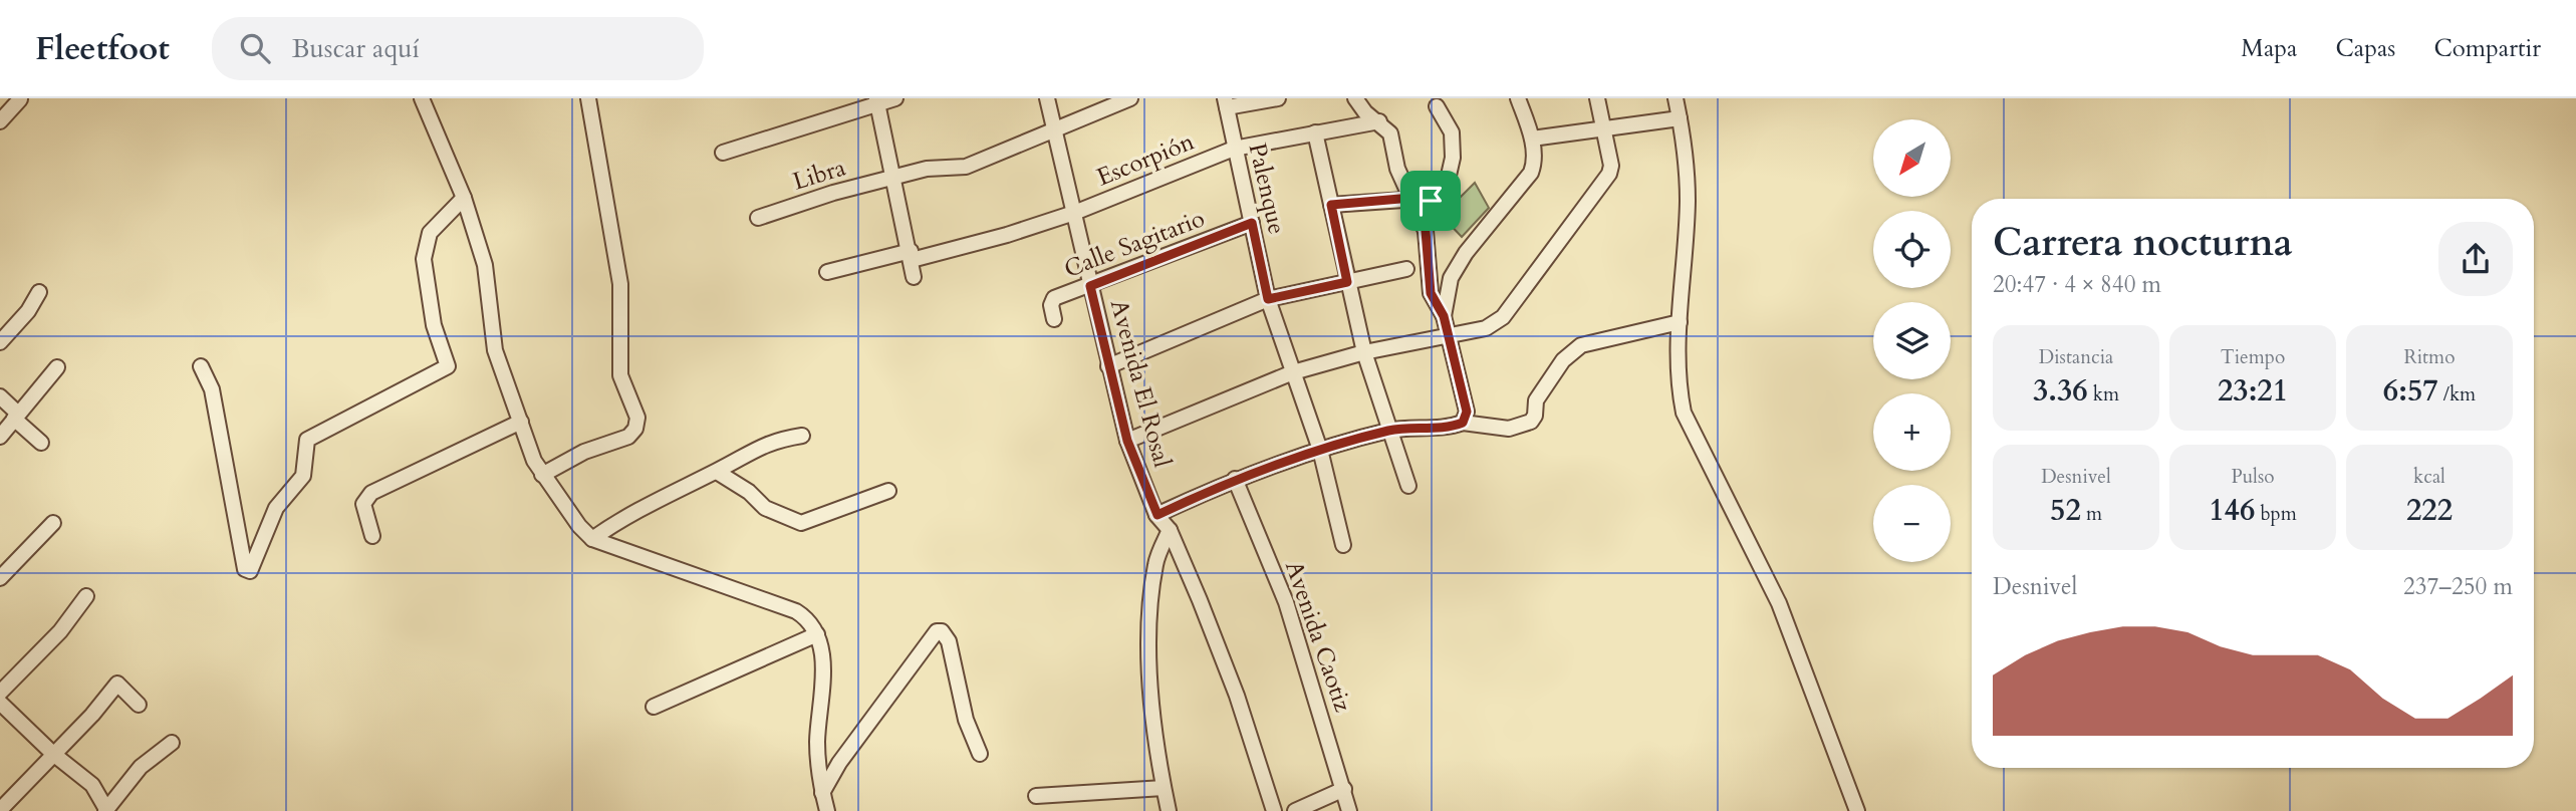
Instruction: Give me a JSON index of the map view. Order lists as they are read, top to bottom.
{
  "streets": {
    "street": [
      "Escorpión",
      "Libra",
      "Palenque",
      "Calle Sagitario",
      "Avenida El Rosal",
      "Avenida Caotiz"
    ]
  },
  "crossings": [
    ["Escorpión", "Palenque"],
    ["Escorpión", "Avenida El Rosal"],
    ["Libra", "Avenida El Rosal"],
    ["Palenque", "Calle Sagitario"],
    ["Calle Sagitario", "Avenida El Rosal"]
  ],
  "north": "bottom left",
  "page": {
    "header": "Fleetfoot",
    "search": "Buscar aquí",
    "nav": ["Mapa", "Capas", "Compartir"],
    "map_buttons": ["+", "−"],
    "heading": ["Carrera nocturna", "20:47 · 4 × 840 m"],
    "stats": [
      ["Distancia", "3.36 km"],
      ["Tiempo", "23:21"],
      ["Ritmo", "6:57 /km"],
      ["Desnivel", "52 m"],
      ["Pulso", "146 bpm"],
      ["kcal", "222"]
    ],
    "chart": ["Desnivel", "237–250 m"]
  }
}
